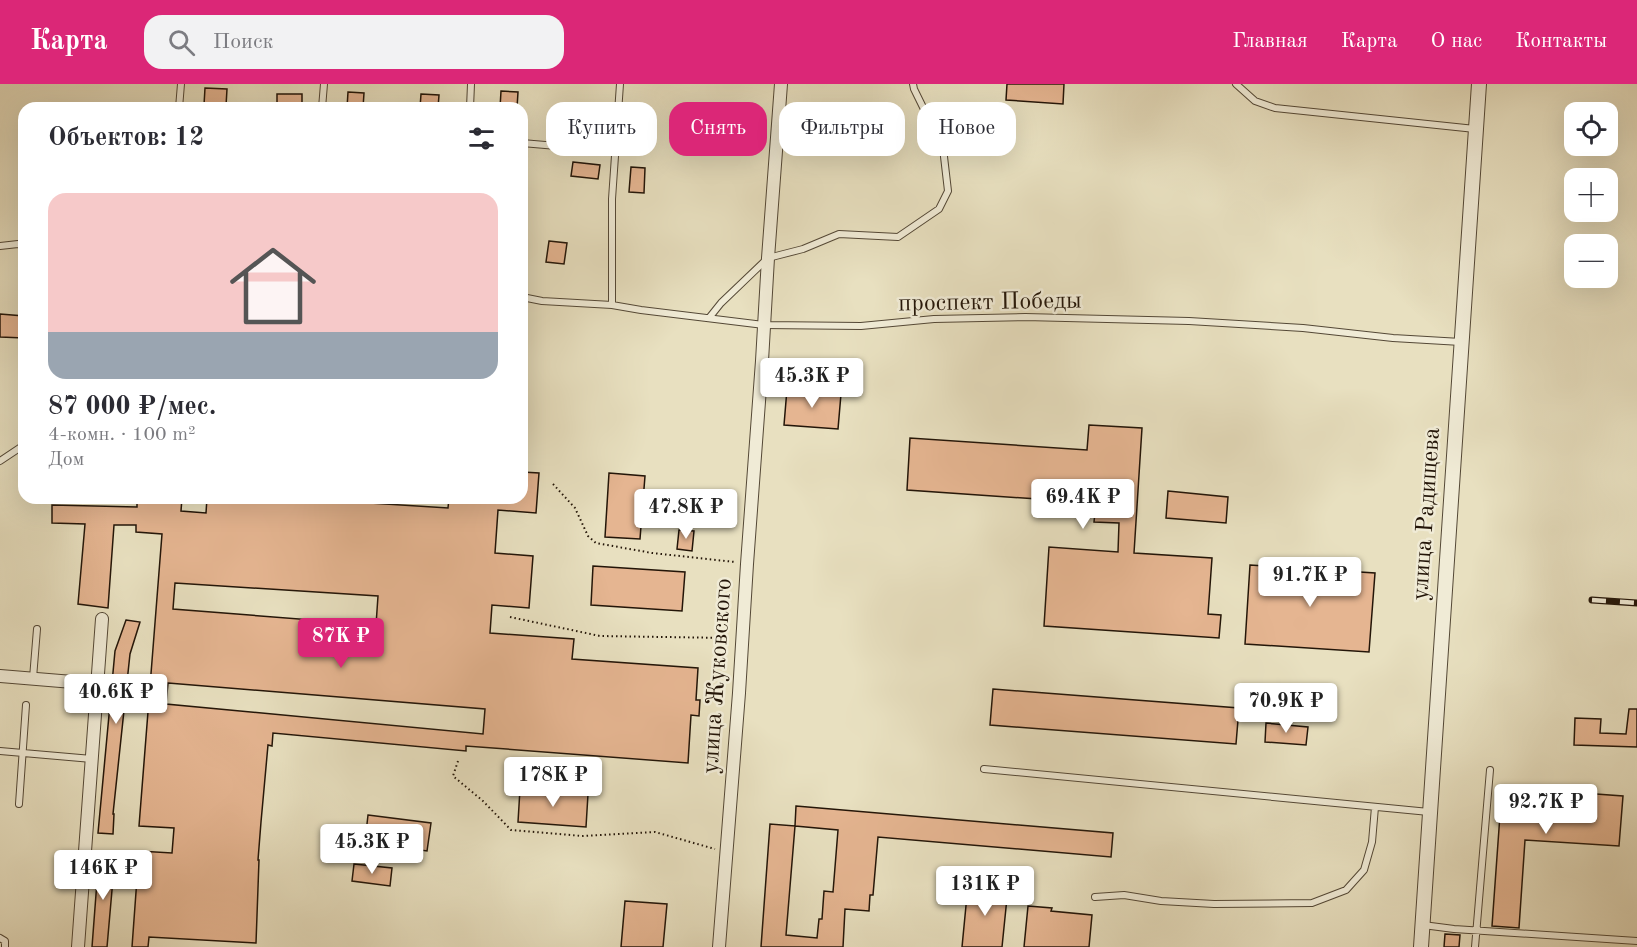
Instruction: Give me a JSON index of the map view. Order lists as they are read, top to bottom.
{
  "streets": {
    "street": ["улица Радищева", "улица Жуковского"],
    "lane": ["проспект Победы"]
  },
  "crossings": [
    ["проспект Победы", "улица Радищева"],
    ["проспект Победы", "улица Жуковского"]
  ],
  "page": {
    "header": "Карта",
    "search": "Поиск",
    "nav": [
      "Главная",
      "Карта",
      "О нас",
      "Контакты"
    ],
    "map_buttons": ["+", "−"],
    "chip": [
      "Купить",
      "Снять",
      "Фильтры",
      "Новое"
    ],
    "heading": "Объектов: 12",
    "list": [
      {
        "name": "87 000 ₽/мес.",
        "note": "4-комн. · 100 m² · Дом"
      }
    ],
    "price": [
      "45.3K ₽",
      "69.4K ₽",
      "47.8K ₽",
      "91.7K ₽",
      "87K ₽",
      "40.6K ₽",
      "70.9K ₽",
      "178K ₽",
      "92.7K ₽",
      "45.3K ₽",
      "146K ₽",
      "131K ₽"
    ]
  }
}
